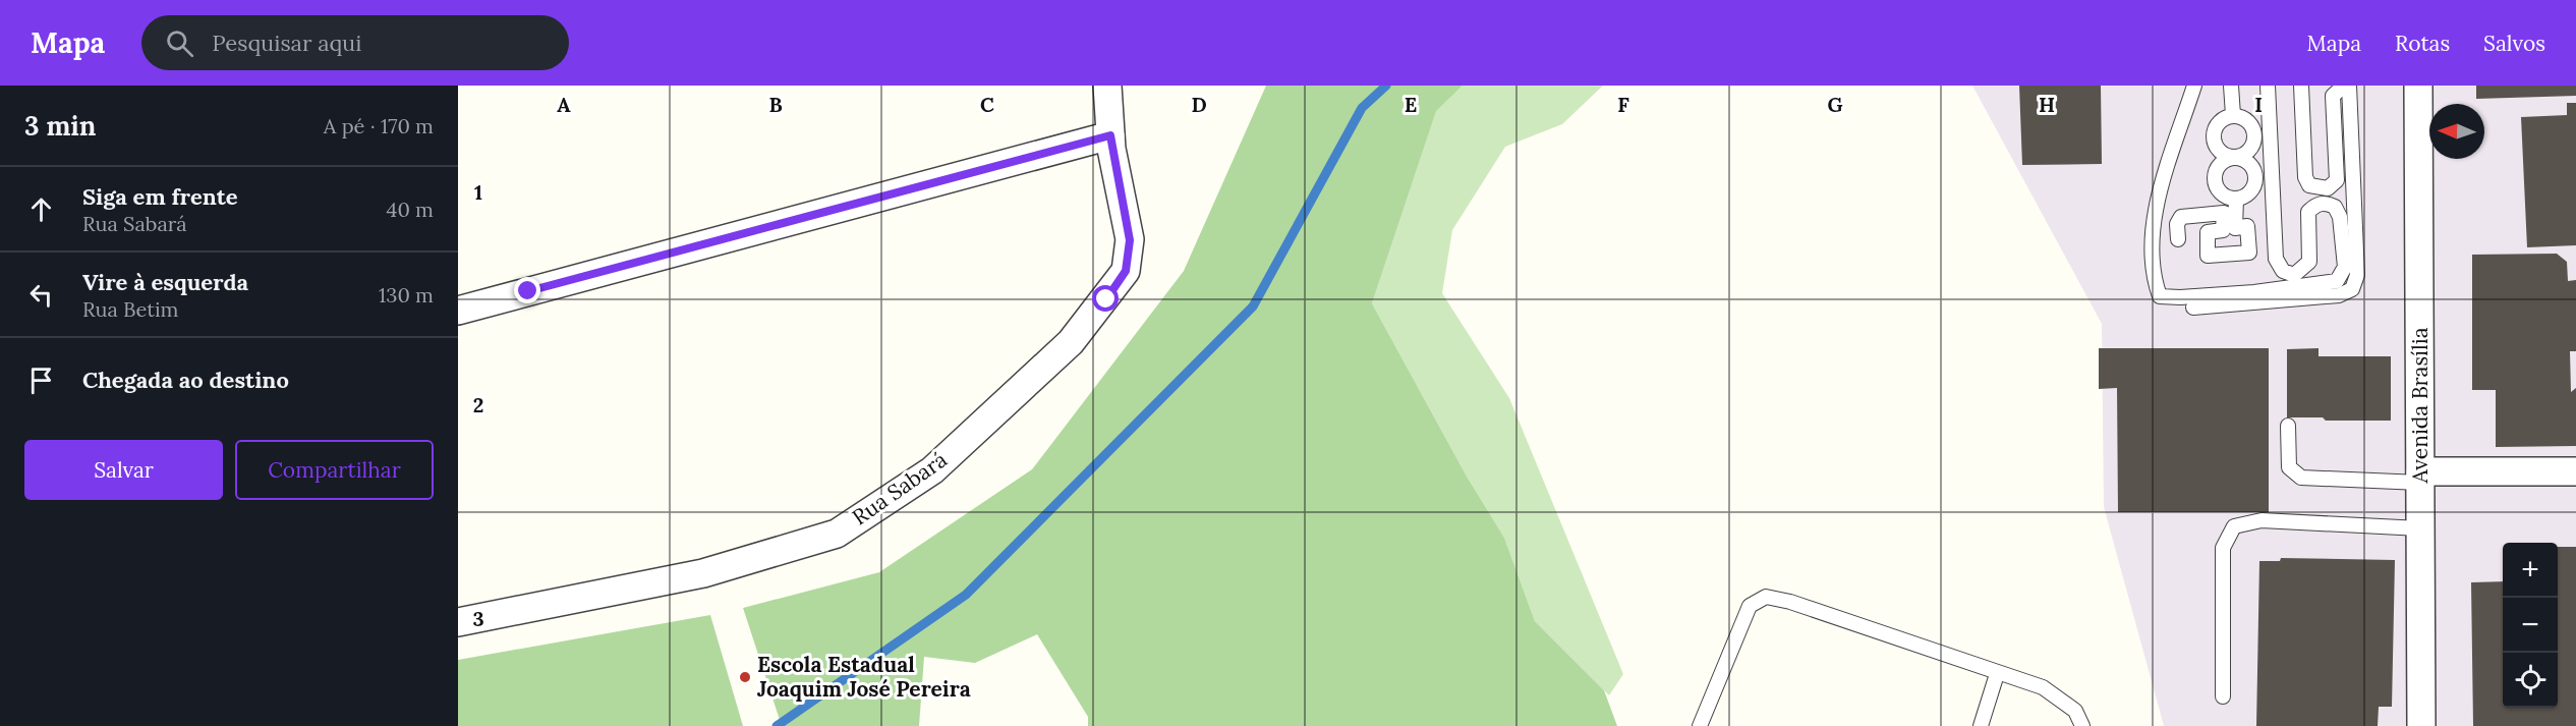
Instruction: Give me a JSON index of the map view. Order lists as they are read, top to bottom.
{
  "streets": {
    "street": ["Avenida Brasília", "Rua Sabará"]
  },
  "places": ["Escola Estadual Joaquim José Pereira"],
  "north": "left",
  "page": {
    "header": "Mapa",
    "search": "Pesquisar aqui",
    "nav": ["Mapa", "Rotas", "Salvos"],
    "heading": ["3 min", "A pé · 170 m"],
    "list": [
      ["Siga em frente", "Rua Sabará", "40 m"],
      ["Vire à esquerda", "Rua Betim", "130 m"],
      "Chegada ao destino"
    ],
    "buttons": ["Salvar", "Compartilhar"],
    "map_buttons": ["+", "−"]
  },
  "grid": {
    "columns": [
      "A",
      "B",
      "C",
      "D",
      "E",
      "F",
      "G",
      "H",
      "I"
    ],
    "rows": ["1", "2", "3"]
  }
}
